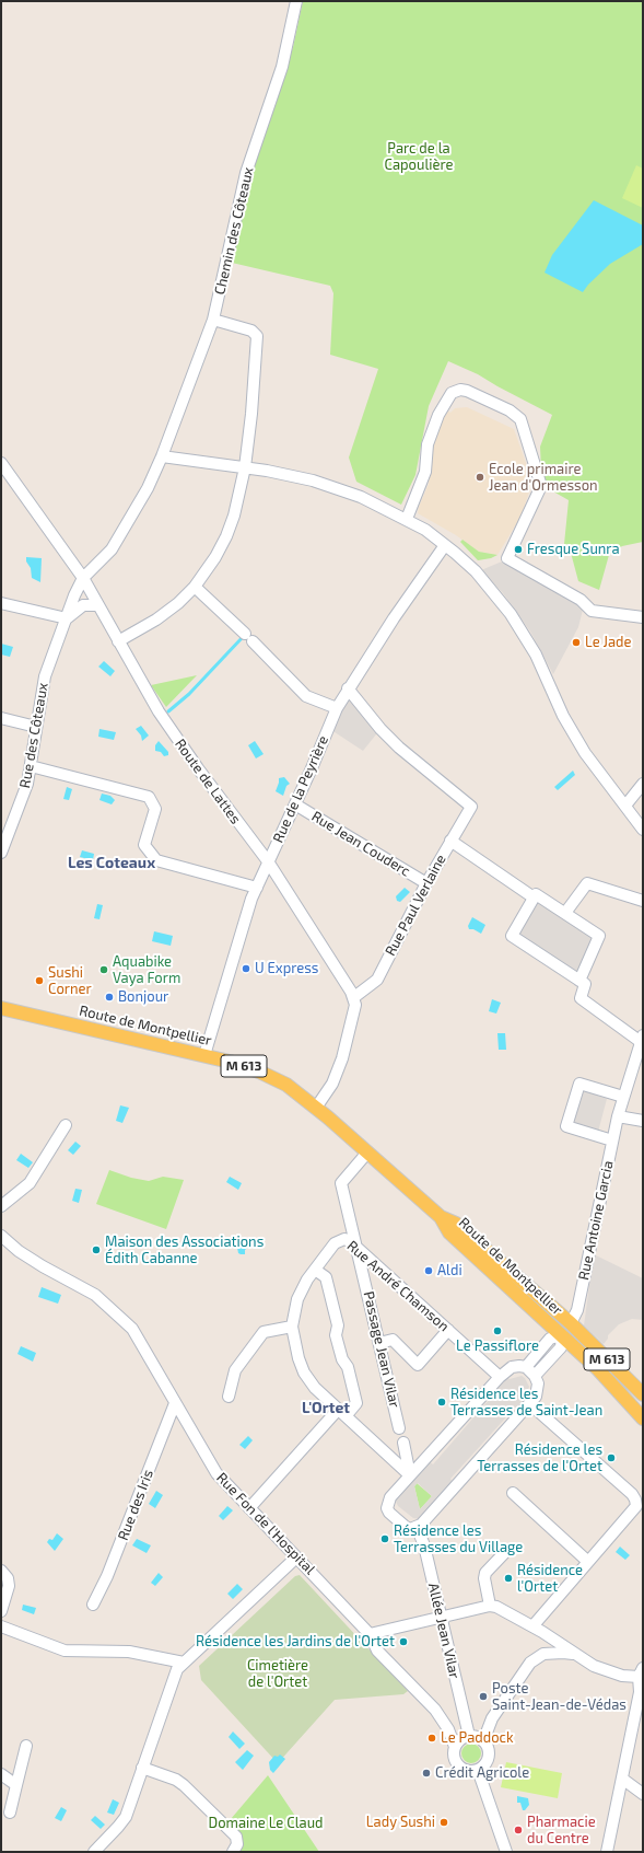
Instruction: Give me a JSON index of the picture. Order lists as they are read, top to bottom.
{
  "streets": {
    "main road": ["Route de Montpellier", "M 613"],
    "street": [
      "Chemin des Côteaux",
      "Rue des Côteaux",
      "Route de Lattes",
      "Rue de la Peyrière",
      "Rue Jean Couderc",
      "Rue Paul Verlaine",
      "Rue Antoine Garcia",
      "Rue André Chamson",
      "Passage Jean Vilar",
      "Rue des Iris",
      "Rue Fon de l'Hospital",
      "Allée Jean Vilar"
    ]
  },
  "crossings": [
    ["Chemin des Côteaux", "Rue des Côteaux"],
    ["Rue des Côteaux", "Route de Lattes"],
    ["Route de Lattes", "Rue de la Peyrière"],
    ["Route de Lattes", "Rue Paul Verlaine"],
    ["Rue de la Peyrière", "Rue Jean Couderc"],
    ["Rue de la Peyrière", "Rue Paul Verlaine"],
    ["Rue de la Peyrière", "Route de Montpellier"],
    ["Rue Jean Couderc", "Rue Paul Verlaine"],
    ["Route de Montpellier", "Rue Antoine Garcia"],
    ["Route de Montpellier", "Passage Jean Vilar"],
    ["Rue André Chamson", "Passage Jean Vilar"],
    ["Rue des Iris", "Rue Fon de l'Hospital"],
    ["Rue Fon de l'Hospital", "Allée Jean Vilar"]
  ],
  "districts": ["Les Coteaux", "L'Ortet"],
  "parks": ["Parc de la Capoulière", "Cimetière de l'Ortet", "Domaine Le Claud"],
  "places": [
    "Ecole primaire Jean d'Ormesson",
    "Fresque Sunra",
    "Le Jade",
    "U Express",
    "Aquabike Vaya Form",
    "Sushi Corner",
    "Bonjour",
    "Maison des Associations Édith Cabanne",
    "Aldi",
    "Le Passiflore",
    "Résidence les Terrasses de Saint-Jean",
    "Résidence les Terrasses de l'Ortet",
    "Résidence les Terrasses du Village",
    "Résidence l'Ortet",
    "Résidence les Jardins de l'Ortet",
    "Poste Saint-Jean-de-Védas",
    "Le Paddock",
    "Crédit Agricole",
    "Lady Sushi",
    "Pharmacie du Centre"
  ]
}
